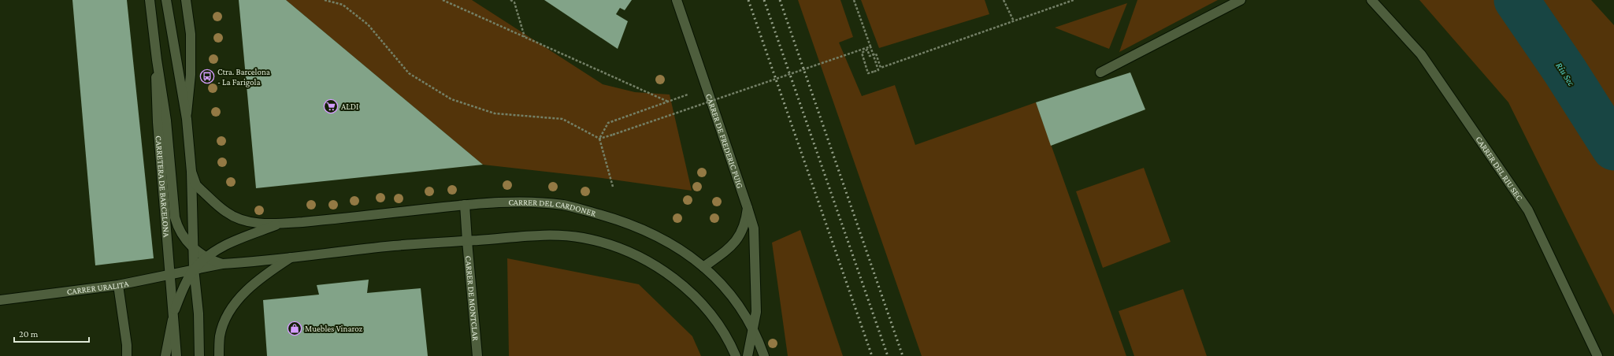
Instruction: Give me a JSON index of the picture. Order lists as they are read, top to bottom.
{
  "streets": {
    "street": [
      "CARRER DE FREDERIC PUIG",
      "CARRER DEL RIU SEC",
      "CARRETERA DE BARCELONA",
      "CARRER DEL CARDONER",
      "CARRER URALITA",
      "CARRER DE MONTCLAR"
    ]
  },
  "crossings": [
    ["CARRER DE FREDERIC PUIG", "CARRER DEL CARDONER"],
    ["CARRETERA DE BARCELONA", "CARRER URALITA"],
    ["CARRER DEL CARDONER", "CARRER URALITA"],
    ["CARRER DEL CARDONER", "CARRER DE MONTCLAR"]
  ],
  "water": ["Riu Sec"],
  "places": {
    "bus stop": ["Ctra. Barcelona - La Farigola"],
    "supermarket": ["ALDI"],
    "shop": ["Muebles Vinaroz"]
  },
  "scale_bar": "20 m"
}
